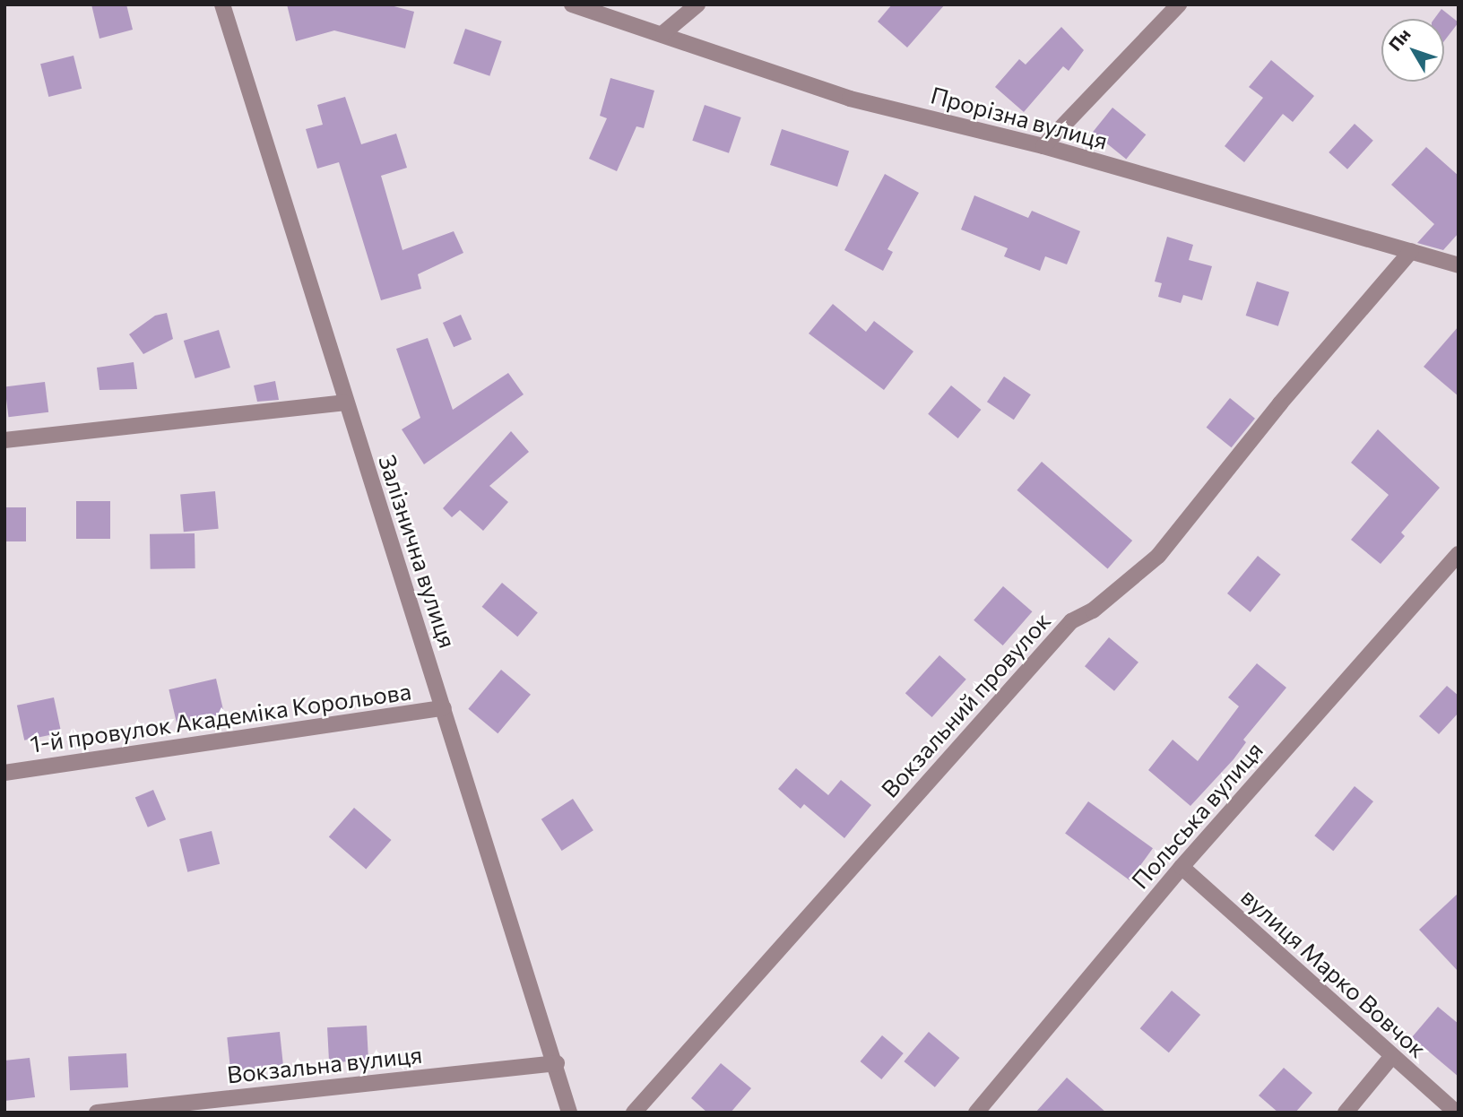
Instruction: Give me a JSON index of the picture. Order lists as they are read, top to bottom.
{
  "streets": {
    "street": [
      "Прорізна вулиця",
      "Залізнична вулиця",
      "Вокзальний провулок",
      "1-й провулок Академіка Корольова",
      "Польська вулиця",
      "вулиця Марко Вовчок",
      "Вокзальна вулиця"
    ]
  },
  "crossings": [
    ["Прорізна вулиця", "Вокзальний провулок"],
    ["Залізнична вулиця", "1-й провулок Академіка Корольова"],
    ["Залізнична вулиця", "Вокзальна вулиця"],
    ["Польська вулиця", "вулиця Марко Вовчок"]
  ],
  "north": "top left"
}
